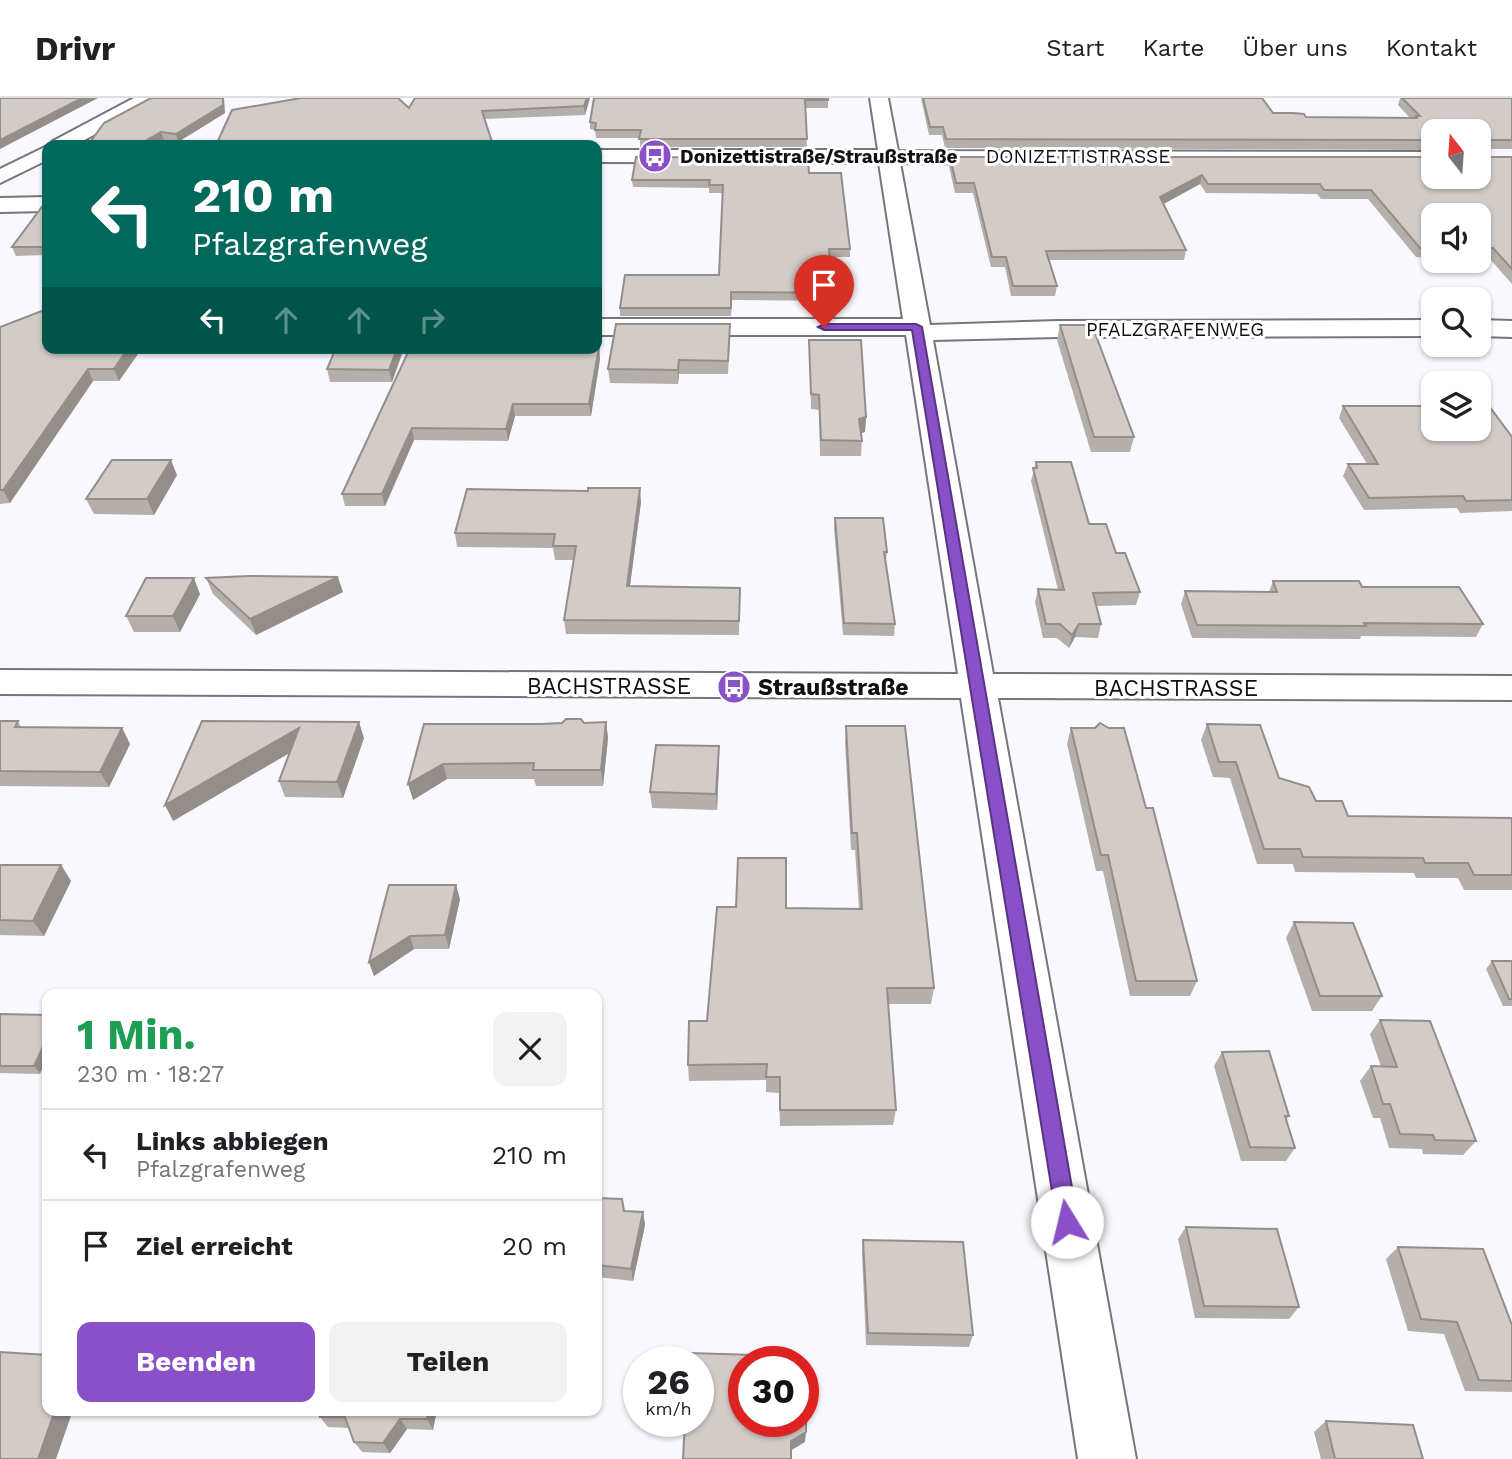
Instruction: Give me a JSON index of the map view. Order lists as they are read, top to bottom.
{
  "streets": {
    "street": ["DONIZETTISTRASSE", "PFALZGRAFENWEG", "BACHSTRASSE"]
  },
  "places": {
    "bus stop": ["Donizettistraße/Straußstraße", "Straußstraße"]
  },
  "north": "top",
  "page": {
    "header": "Drivr",
    "nav": [
      "Start",
      "Karte",
      "Über uns",
      "Kontakt"
    ],
    "turn": ["210 m", "Pfalzgrafenweg"],
    "heading": ["1 Min.", "230 m · 18:27"],
    "list": [
      {
        "name": "Links abbiegen",
        "note": "Pfalzgrafenweg",
        "value": "210 m"
      },
      {
        "name": "Ziel erreicht",
        "value": "20 m"
      }
    ],
    "buttons": ["Beenden", "Teilen"],
    "speed": "26 km/h",
    "limit": "30"
  }
}
